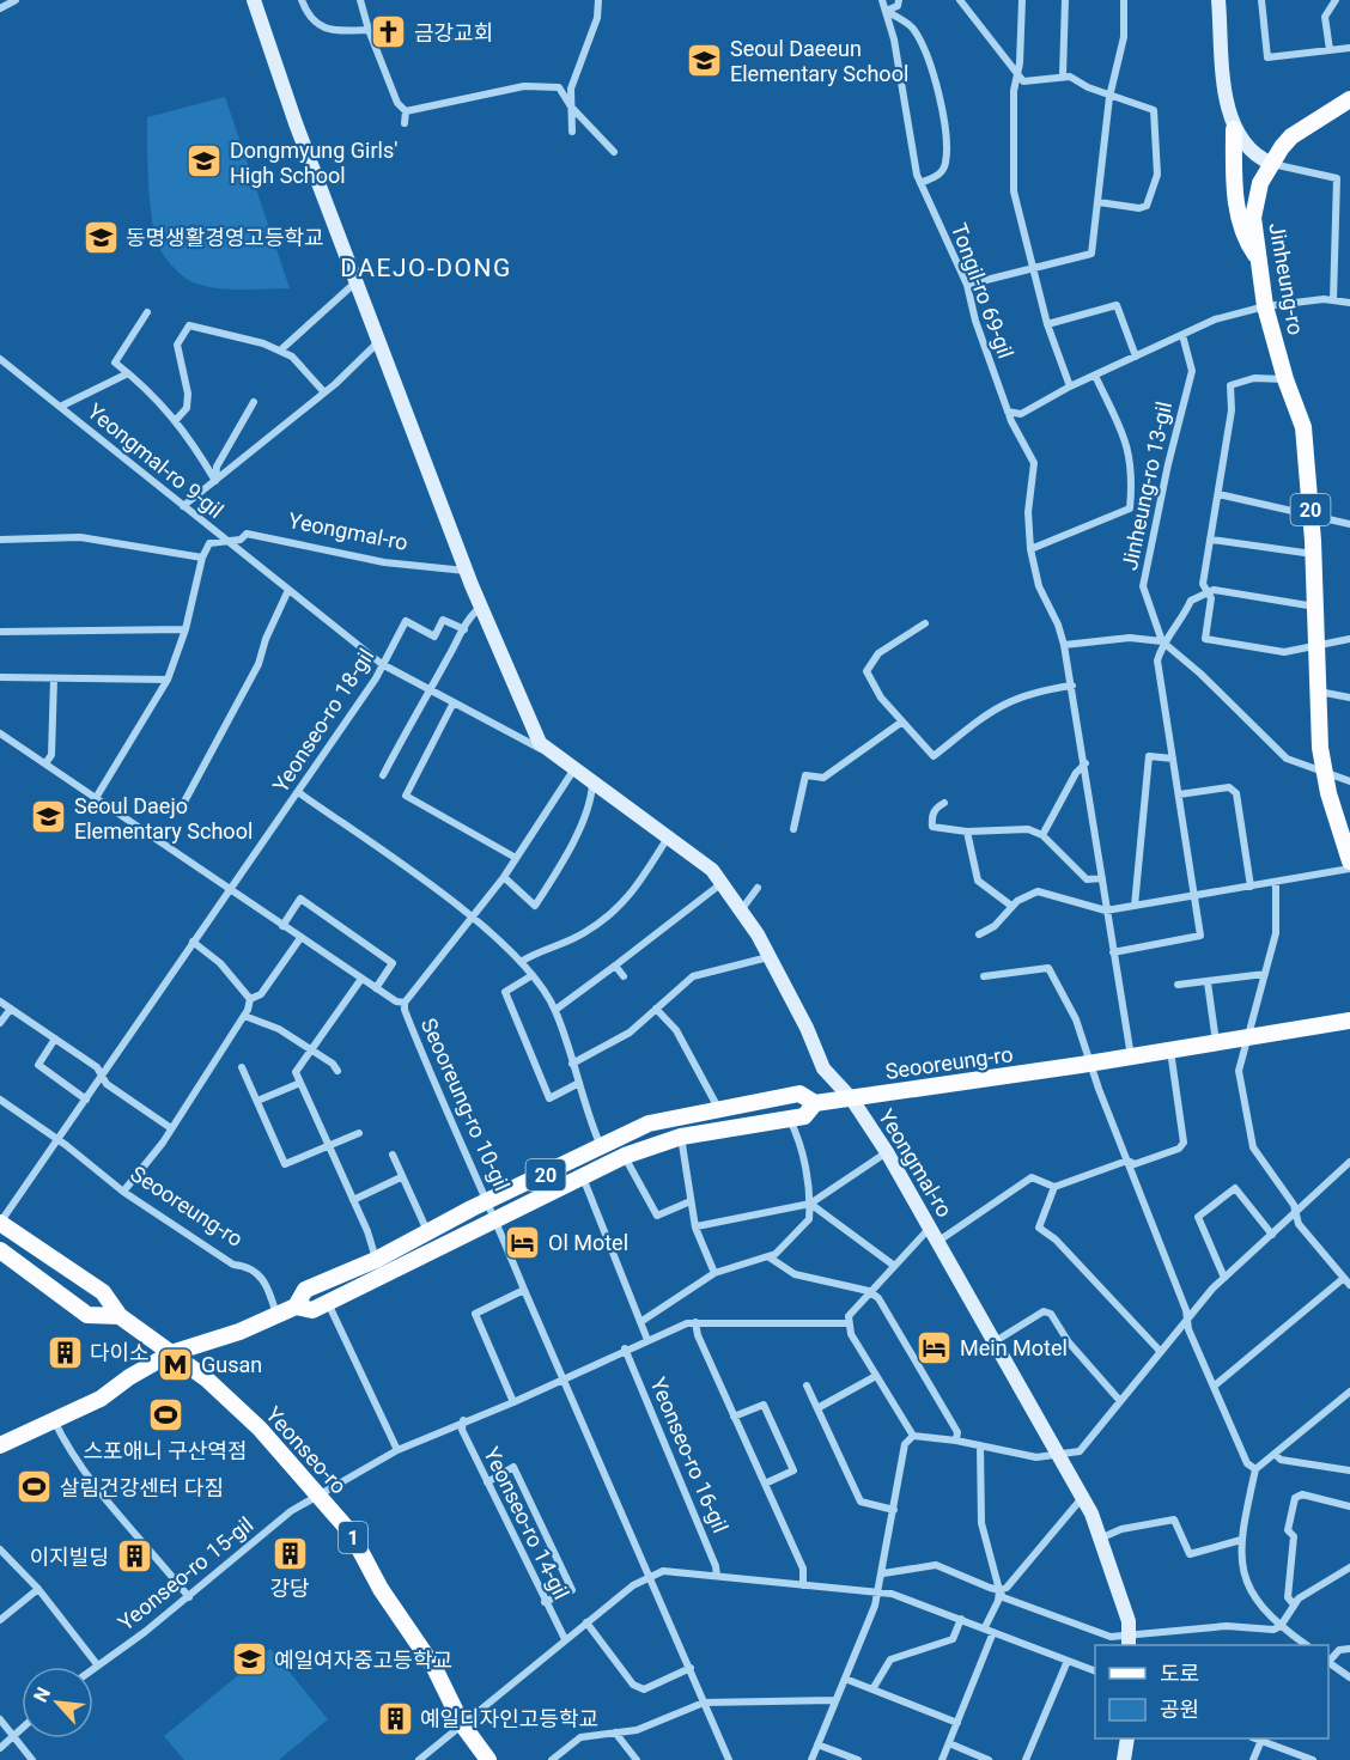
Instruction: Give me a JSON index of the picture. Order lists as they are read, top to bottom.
{
  "streets": {
    "main road": [
      "Jinheung-ro",
      "20",
      "Seooreung-ro",
      "Yeonseo-ro",
      "1"
    ],
    "street": [
      "Tongil-ro 69-gil",
      "Yeongmal-ro 9-gil",
      "Jinheung-ro 13-gil",
      "Yeongmal-ro",
      "Yeonseo-ro 18-gil",
      "Seooreung-ro 10-gil",
      "Yeonseo-ro 16-gil",
      "Yeonseo-ro 14-gil",
      "Yeonseo-ro 15-gil"
    ]
  },
  "crossings": [
    ["Tongil-ro 69-gil", "Jinheung-ro 13-gil"],
    ["Tongil-ro 69-gil", "Seooreung-ro"],
    ["Yeongmal-ro 9-gil", "Yeongmal-ro"],
    ["Yeongmal-ro 9-gil", "Yeonseo-ro 18-gil"],
    ["Yeongmal-ro", "Seooreung-ro"],
    ["Yeonseo-ro 18-gil", "Seooreung-ro"],
    ["Yeonseo-ro 18-gil", "Seooreung-ro 10-gil"],
    ["Yeonseo-ro 18-gil", "Yeonseo-ro"],
    ["Seooreung-ro", "Seooreung-ro 10-gil"],
    ["Seooreung-ro", "Yeonseo-ro"],
    ["Yeonseo-ro", "Yeonseo-ro 14-gil"],
    ["Yeonseo-ro", "Yeonseo-ro 15-gil"],
    ["Yeonseo-ro 16-gil", "Yeonseo-ro 14-gil"]
  ],
  "districts": ["DAEJO-DONG"],
  "places": {
    "church": ["금강교회"],
    "school or university": [
      "Seoul Daeeun Elementary School",
      "Dongmyung Girls' High School",
      "동명생활경영고등학교",
      "Seoul Daejo Elementary School",
      "예일여자중고등학교"
    ],
    "hotel": ["Ol Motel", "Mein Motel"],
    "building": [
      "다이소",
      "강당",
      "이지빌딩",
      "예일디자인고등학교"
    ],
    "metro station": ["Gusan"],
    "sports": ["스포애니 구산역점", "살림건강센터 다짐"]
  },
  "legend": ["도로", "공원"],
  "north": "top left"
}
